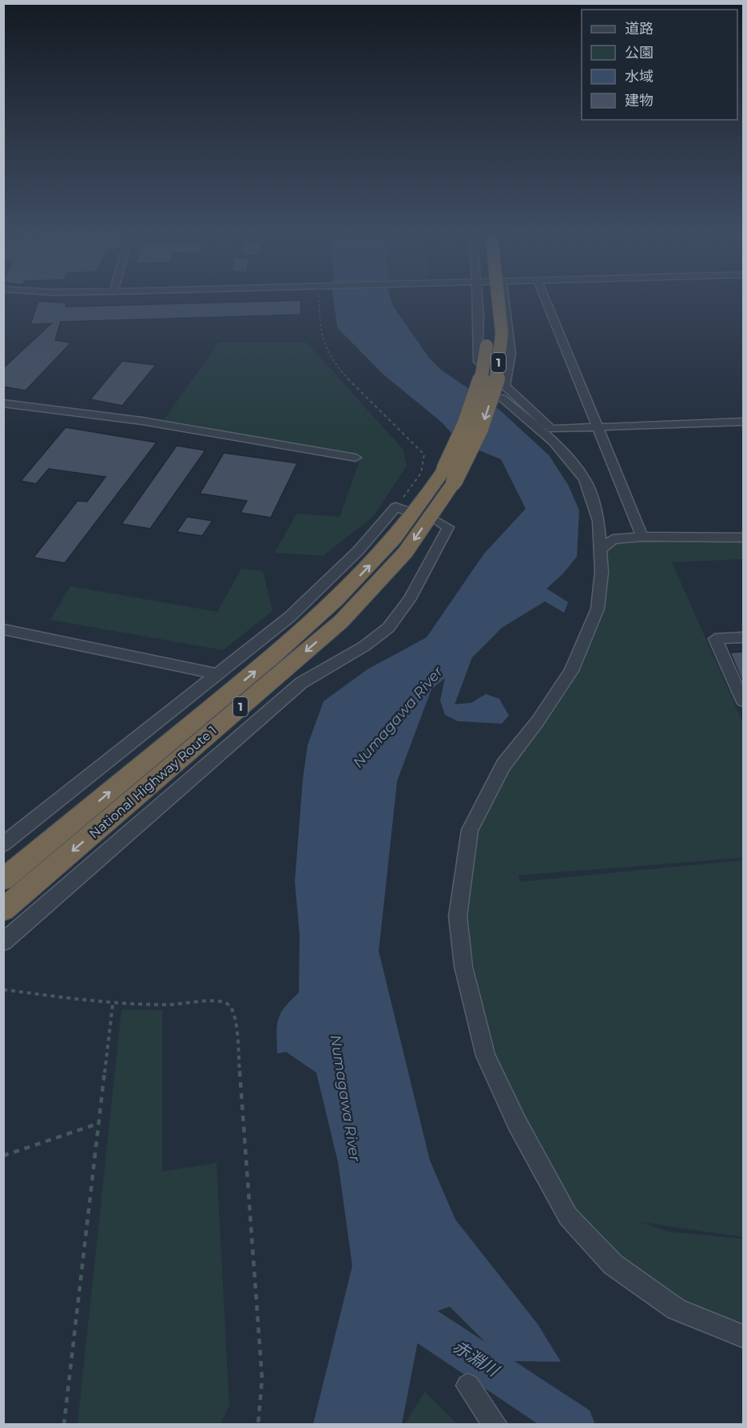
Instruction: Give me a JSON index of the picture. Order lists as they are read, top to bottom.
{
  "streets": {
    "highway": ["1", "National Highway Route 1"]
  },
  "water": ["Numagawa River", "赤淵川"],
  "legend": [
    "道路",
    "公園",
    "水域",
    "建物"
  ]
}
